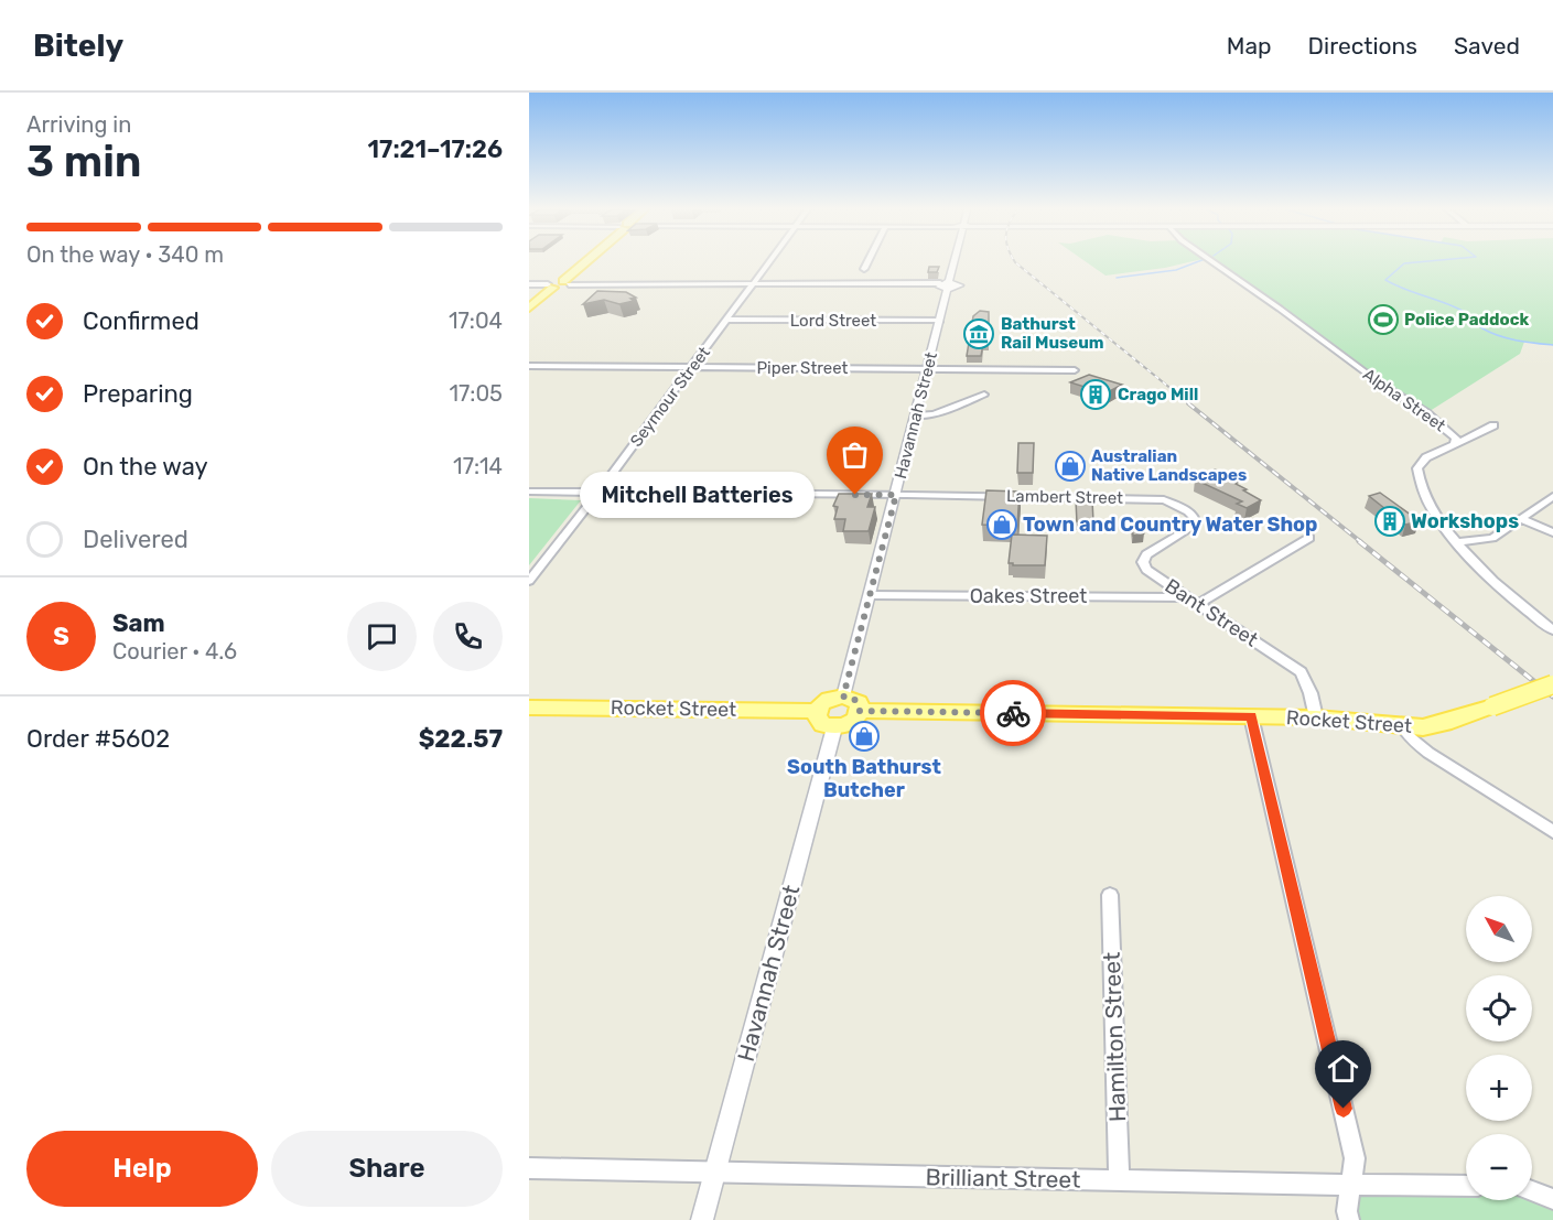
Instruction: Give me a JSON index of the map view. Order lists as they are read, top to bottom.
{
  "streets": {
    "main road": ["Rocket Street"],
    "street": [
      "Lord Street",
      "Piper Street",
      "Seymour Street",
      "Alpha Street",
      "Havannah Street",
      "Lambert Street",
      "Oakes Street",
      "Bant Street",
      "Hamilton Street",
      "Brilliant Street"
    ]
  },
  "crossings": [
    ["Lord Street", "Seymour Street"],
    ["Lord Street", "Havannah Street"],
    ["Piper Street", "Seymour Street"],
    ["Piper Street", "Havannah Street"],
    ["Seymour Street", "Lambert Street"],
    ["Havannah Street", "Lambert Street"],
    ["Havannah Street", "Oakes Street"],
    ["Havannah Street", "Rocket Street"],
    ["Havannah Street", "Brilliant Street"],
    ["Lambert Street", "Bant Street"],
    ["Oakes Street", "Bant Street"],
    ["Bant Street", "Rocket Street"],
    ["Hamilton Street", "Brilliant Street"]
  ],
  "places": {
    "sports": ["Police Paddock"],
    "museum": ["Bathurst Rail Museum"],
    "building": ["Crago Mill", "Workshops"],
    "shop": ["Australian Native Landscapes", "Town and Country Water Shop", "South Bathurst Butcher"],
    "other": ["Mitchell Batteries"]
  },
  "north": "top left",
  "page": {
    "header": "Bitely",
    "nav": ["Map", "Directions", "Saved"],
    "heading": ["3 min", "Arriving in", "17:21–17:26"],
    "panel": [
      "Sam",
      "Courier · 4.6",
      "Order #5602",
      "$22.57"
    ],
    "bar": "On the way · 340 m",
    "list": [
      ["Confirmed", "17:04"],
      ["Preparing", "17:05"],
      ["On the way", "17:14"],
      "Delivered"
    ],
    "bubble": "Mitchell Batteries",
    "round": "S",
    "map_buttons": ["+", "−"],
    "buttons": ["Help", "Share"]
  }
}
